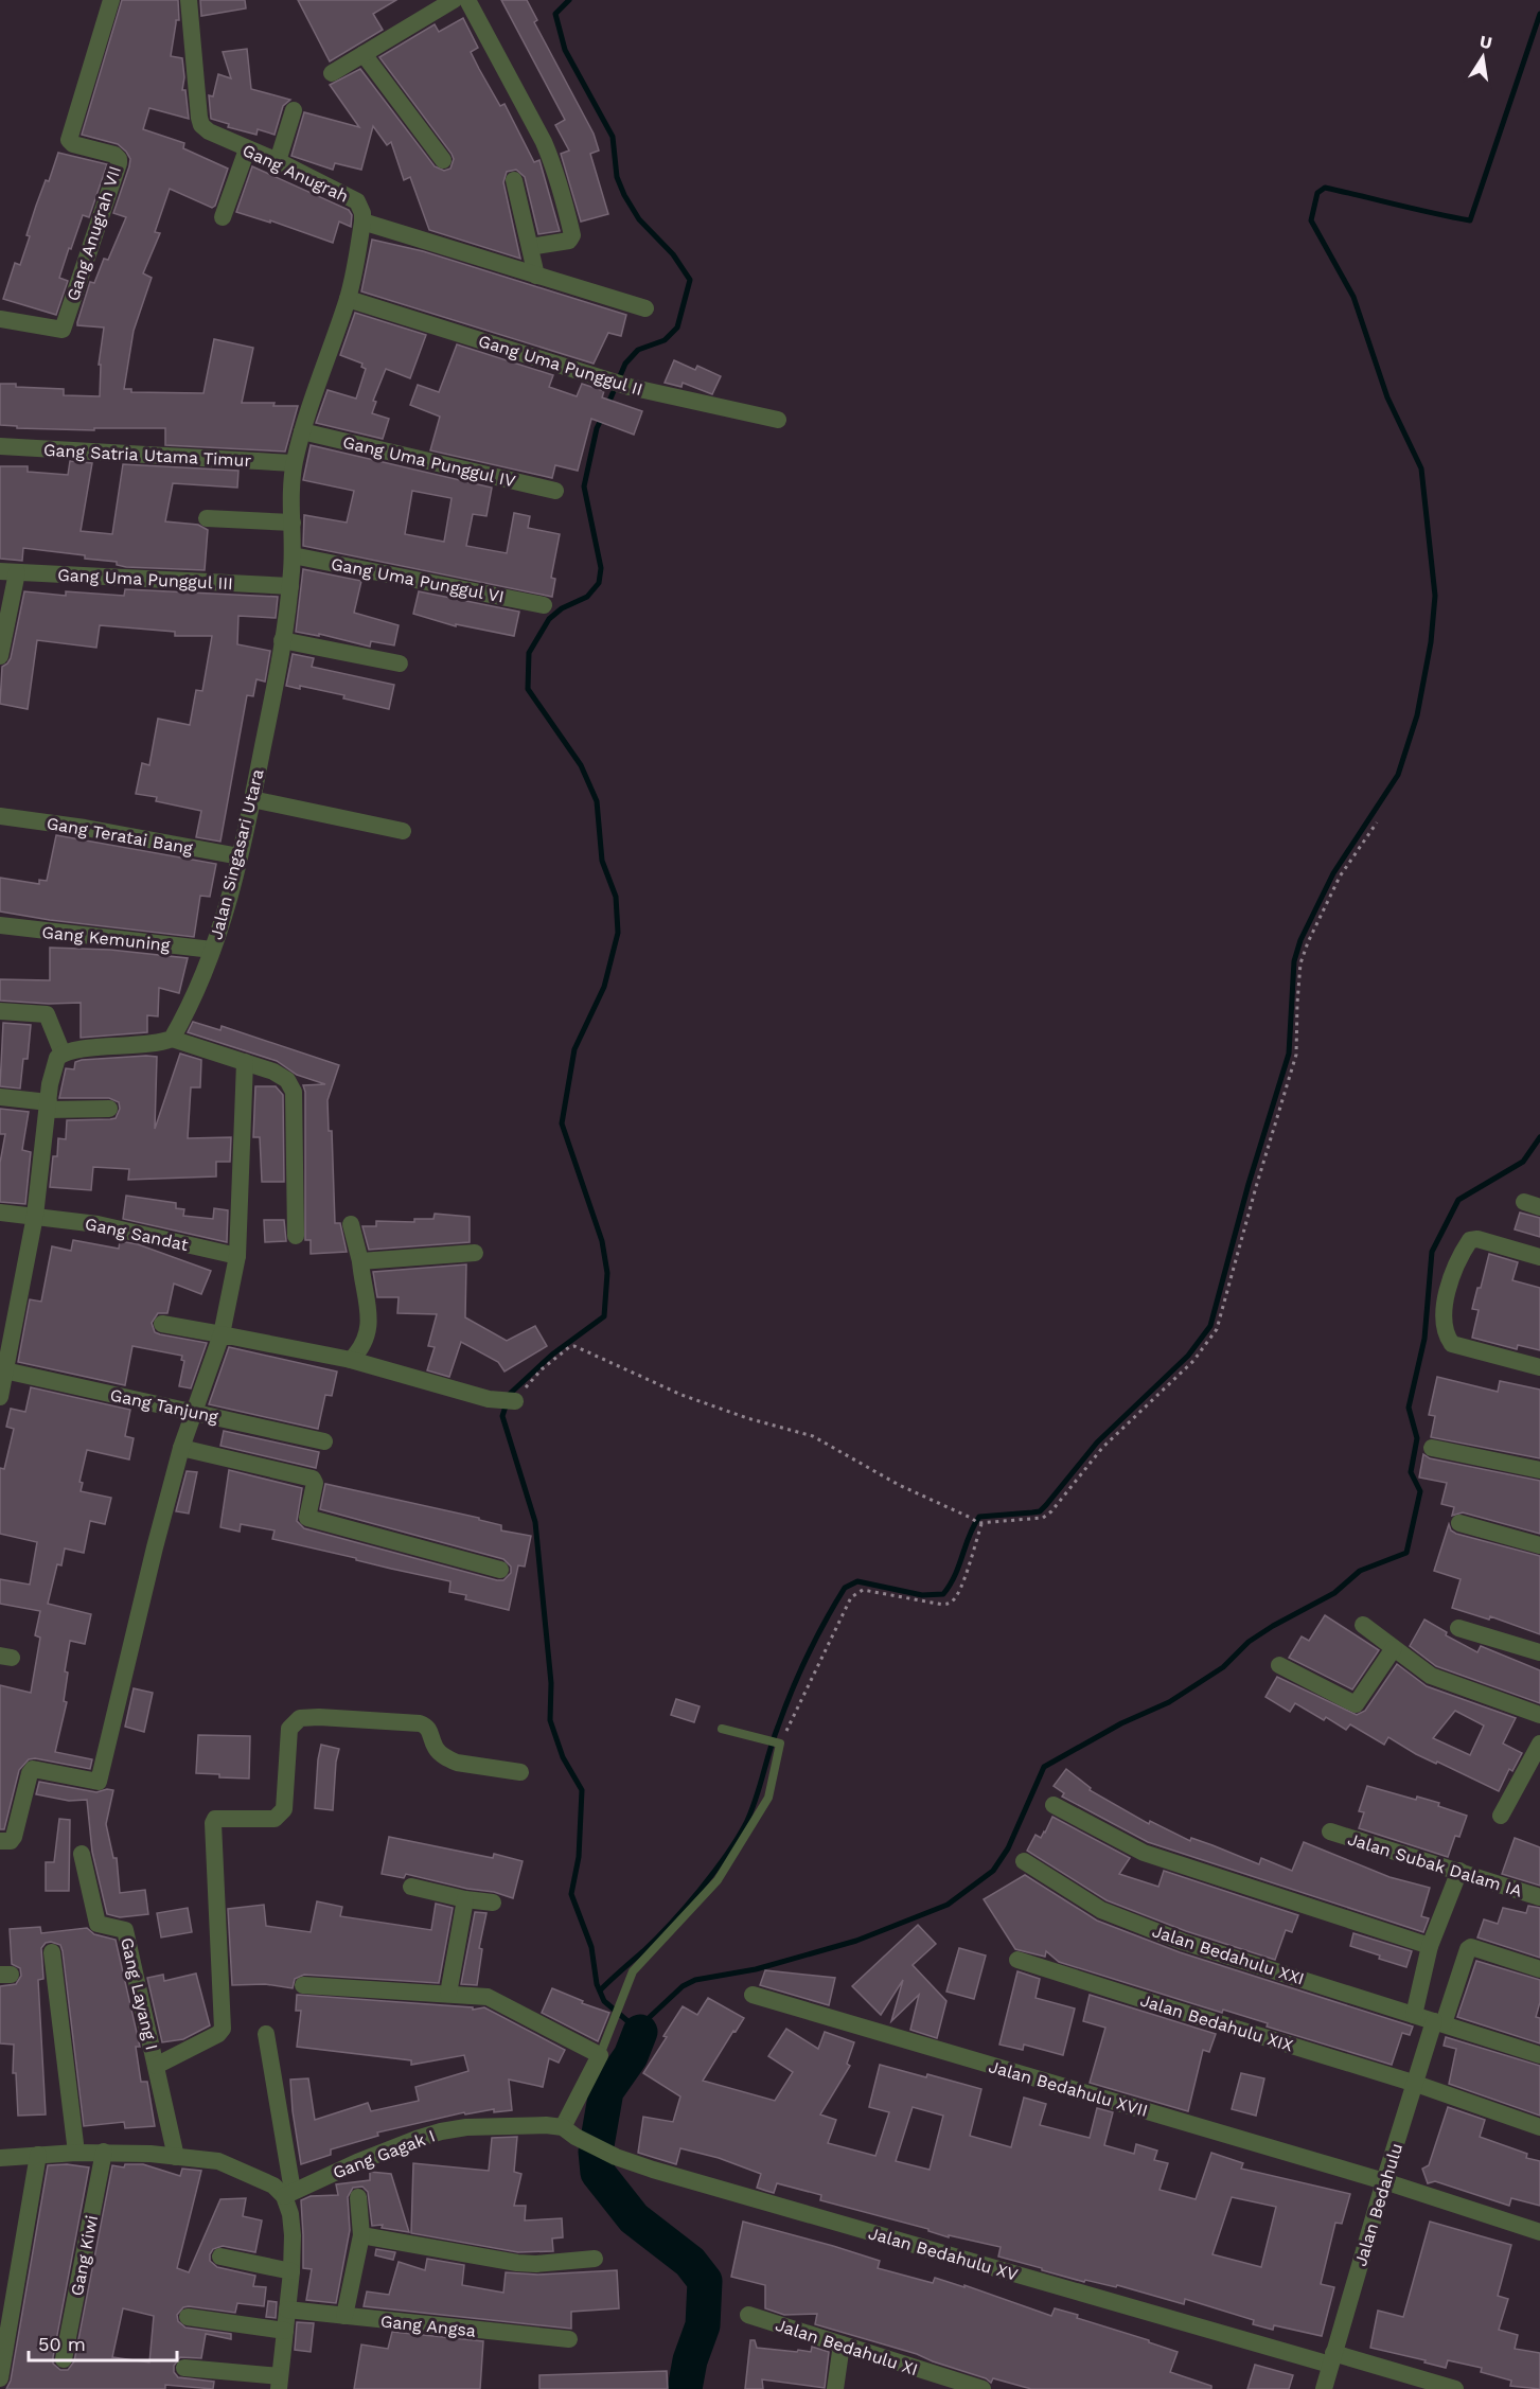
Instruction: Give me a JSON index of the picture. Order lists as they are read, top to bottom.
{
  "streets": {
    "street": [
      "Gang Anugrah",
      "Gang Anugrah VII",
      "Gang Uma Punggul II",
      "Gang Satria Utama Timur",
      "Gang Uma Punggul IV",
      "Gang Uma Punggul III",
      "Gang Uma Punggul VI",
      "Gang Teratai Bang",
      "Jalan Singasari Utara",
      "Gang Kemuning",
      "Gang Sandat",
      "Gang Tanjung",
      "Jalan Subak Dalam IA",
      "Jalan Bedahulu XXI",
      "Gang Layang I",
      "Jalan Bedahulu XIX",
      "Jalan Bedahulu XVII",
      "Gang Gagak I",
      "Jalan Bedahulu",
      "Jalan Bedahulu XV",
      "Gang Kiwi",
      "Gang Angsa",
      "Jalan Bedahulu XI"
    ]
  },
  "crossings": [
    ["Gang Anugrah", "Gang Uma Punggul II"],
    ["Gang Anugrah", "Gang Uma Punggul IV"],
    ["Gang Anugrah", "Jalan Singasari Utara"],
    ["Gang Satria Utama Timur", "Jalan Singasari Utara"],
    ["Gang Uma Punggul IV", "Jalan Singasari Utara"],
    ["Gang Uma Punggul III", "Jalan Singasari Utara"],
    ["Gang Uma Punggul VI", "Jalan Singasari Utara"],
    ["Gang Teratai Bang", "Jalan Singasari Utara"],
    ["Jalan Singasari Utara", "Gang Kemuning"],
    ["Jalan Bedahulu XXI", "Jalan Bedahulu"],
    ["Jalan Bedahulu XIX", "Jalan Bedahulu"],
    ["Jalan Bedahulu XVII", "Jalan Bedahulu"],
    ["Gang Gagak I", "Jalan Bedahulu XV"],
    ["Jalan Bedahulu", "Jalan Bedahulu XV"]
  ],
  "scale_bar": "50 m",
  "north": "top"
}
